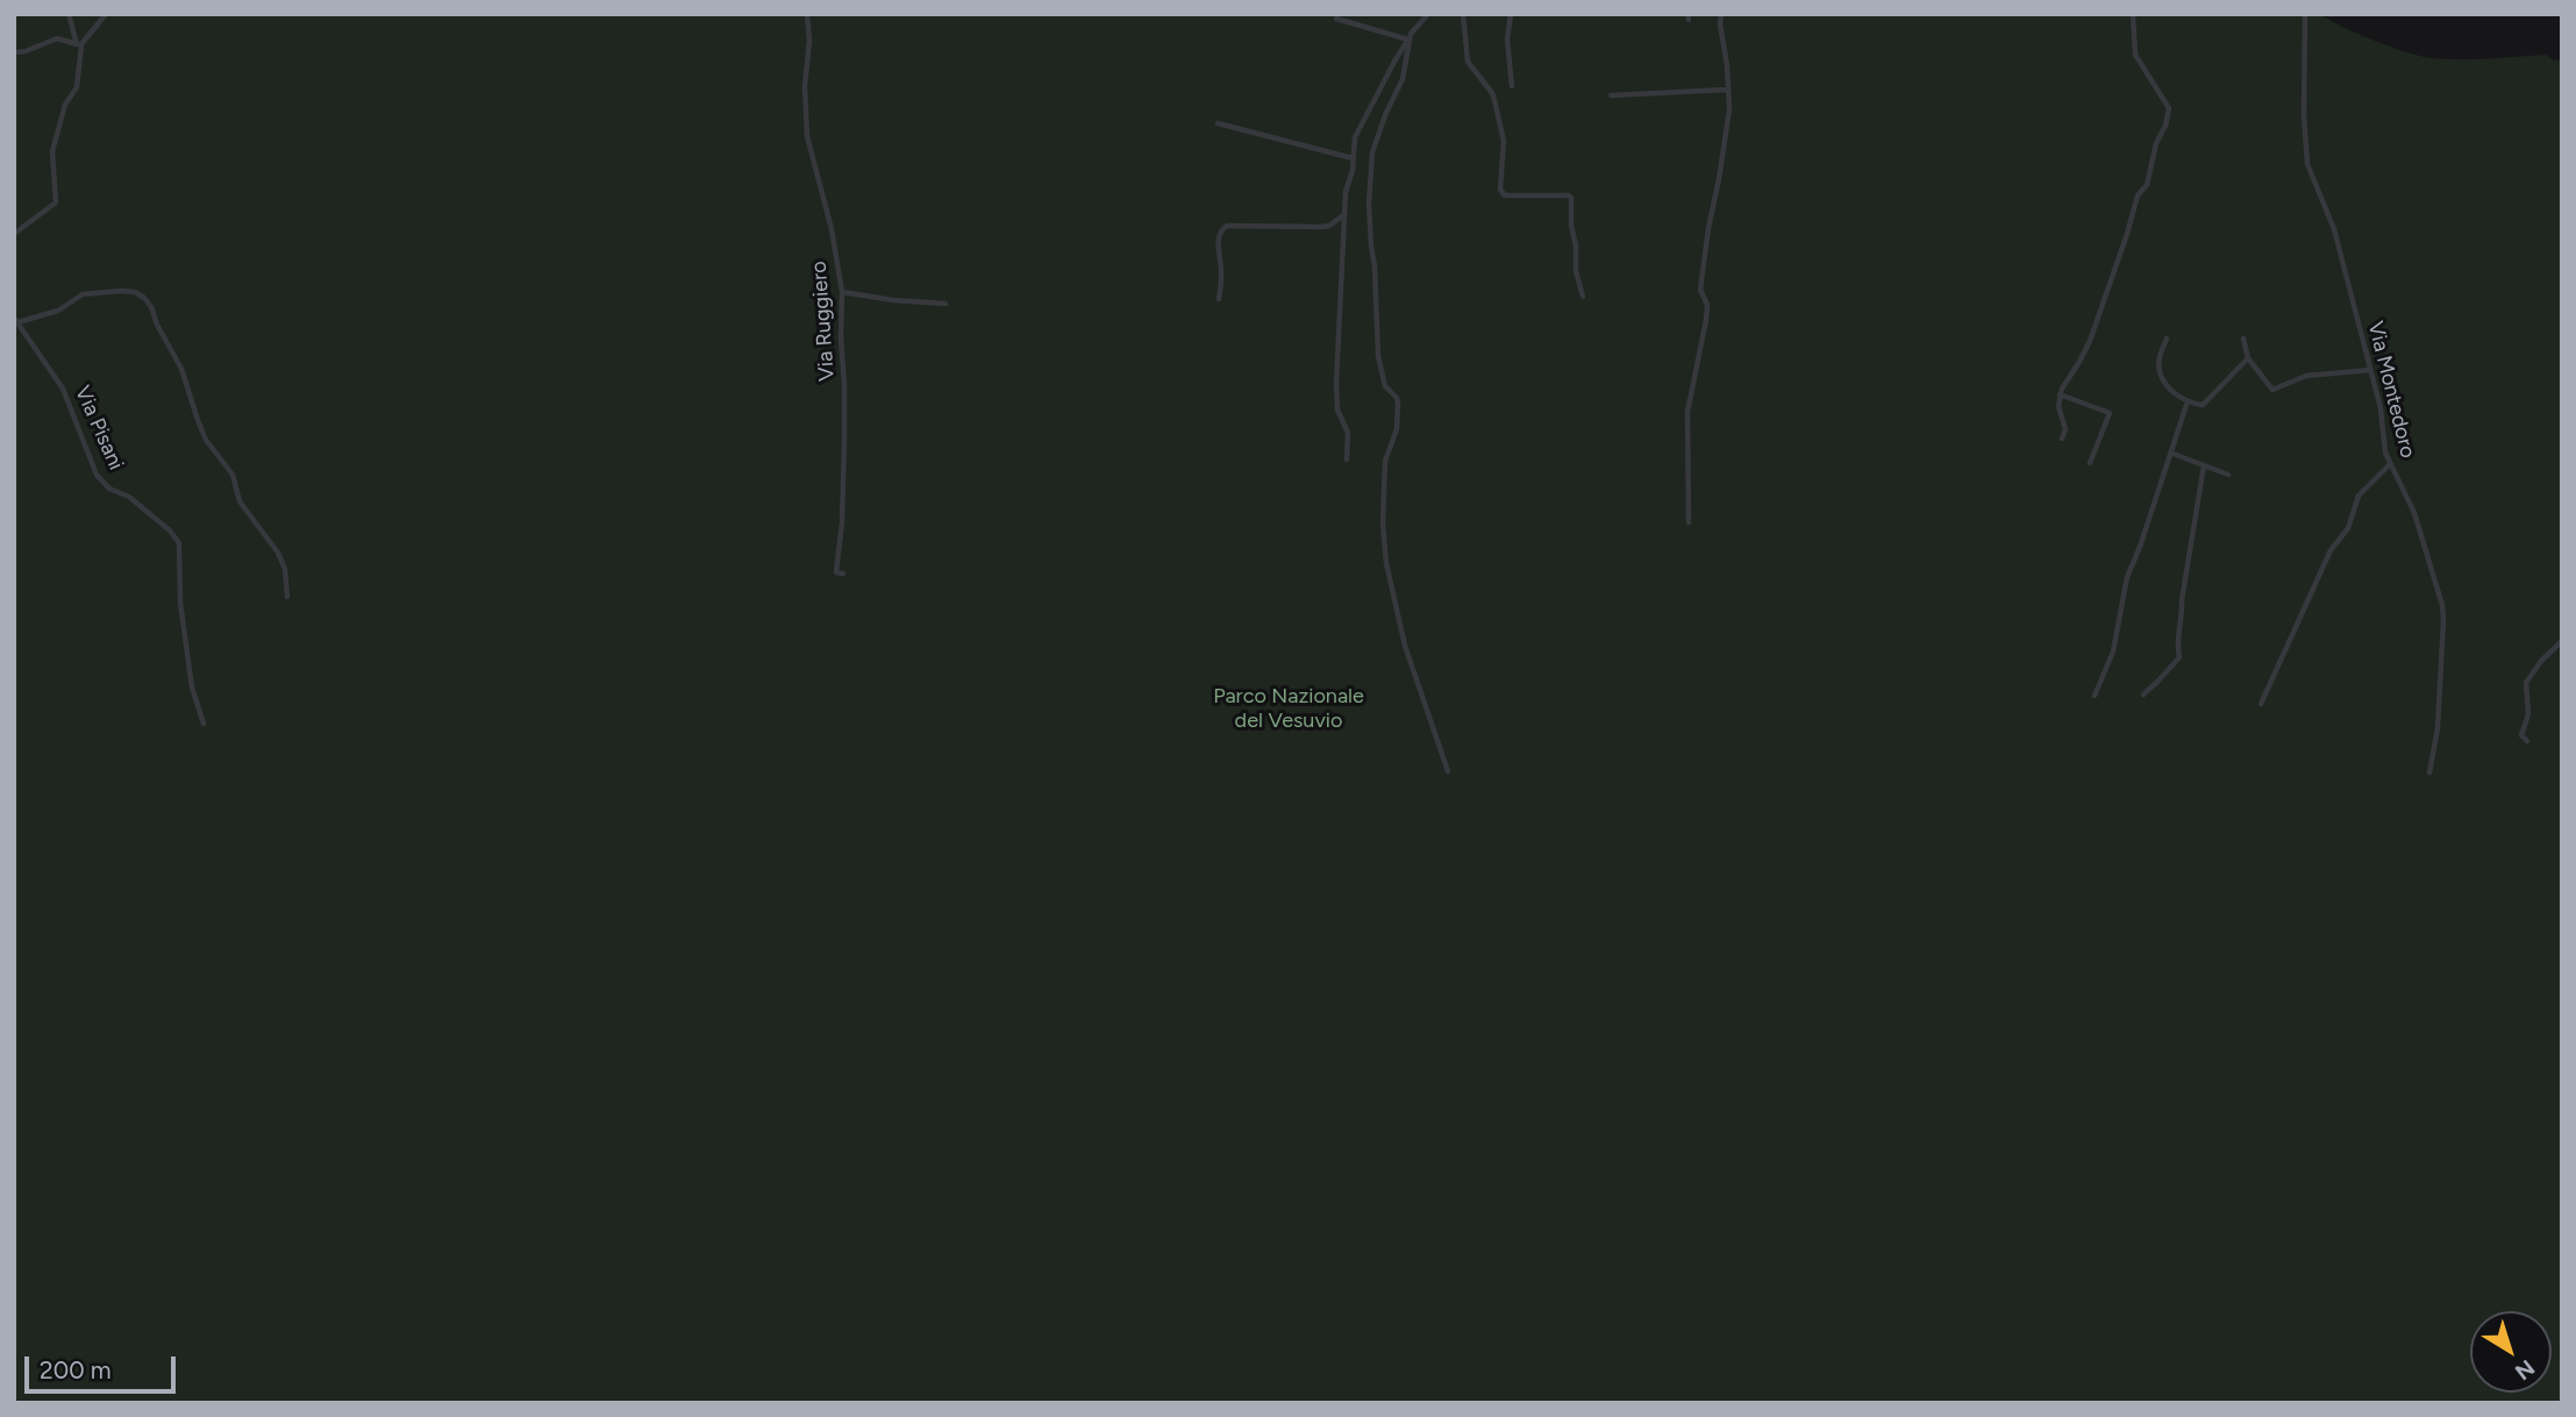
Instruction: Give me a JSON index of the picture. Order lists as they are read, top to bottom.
{
  "streets": {
    "street": ["Via Ruggiero", "Via Montedoro", "Via Pisani"]
  },
  "parks": ["Parco Nazionale del Vesuvio"],
  "scale_bar": "200 m",
  "north": "bottom right"
}
